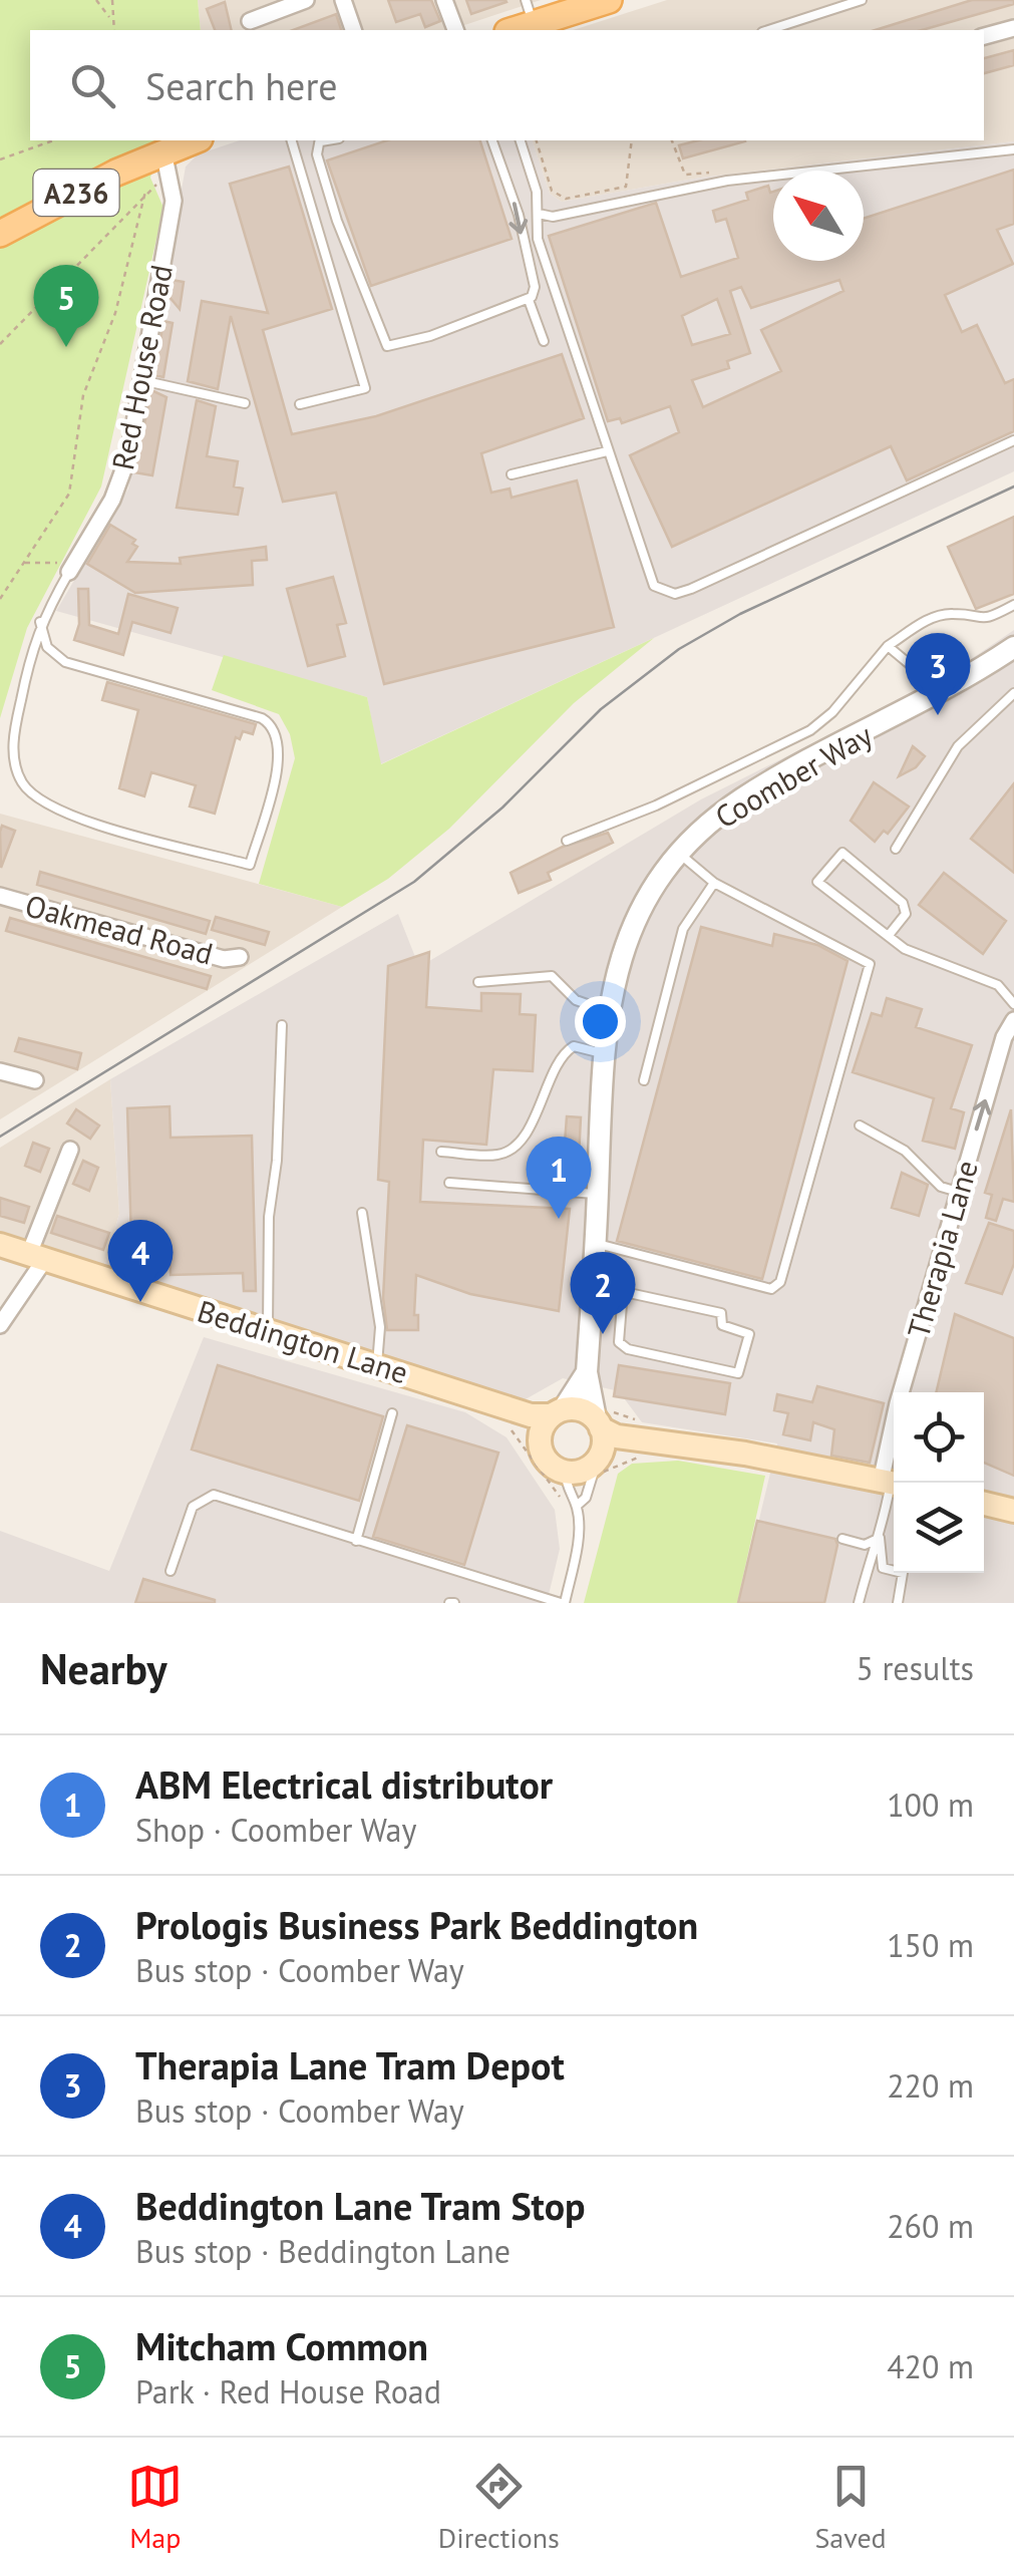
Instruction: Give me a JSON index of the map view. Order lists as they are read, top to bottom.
{
  "streets": {
    "main road": ["A236", "Beddington Lane"],
    "street": [
      "Red House Road",
      "Coomber Way",
      "Oakmead Road",
      "Therapia Lane"
    ]
  },
  "crossings": [
    ["A236", "Red House Road"],
    ["Coomber Way", "Beddington Lane"],
    ["Therapia Lane", "Beddington Lane"]
  ],
  "one_way": ["Therapia Lane"],
  "north": "top left",
  "page": {
    "search": "Search here",
    "pins": [
      "5",
      "3",
      "1",
      "4",
      "2"
    ],
    "heading": ["Nearby", "5 results"],
    "list": [
      {
        "mark": "1",
        "name": "ABM Electrical distributor",
        "note": "Shop · Coomber Way",
        "value": "100 m"
      },
      {
        "mark": "2",
        "name": "Prologis Business Park Beddington",
        "note": "Bus stop · Coomber Way",
        "value": "150 m"
      },
      {
        "mark": "3",
        "name": "Therapia Lane Tram Depot",
        "note": "Bus stop · Coomber Way",
        "value": "220 m"
      },
      {
        "mark": "4",
        "name": "Beddington Lane Tram Stop",
        "note": "Bus stop · Beddington Lane",
        "value": "260 m"
      },
      {
        "mark": "5",
        "name": "Mitcham Common",
        "note": "Park · Red House Road",
        "value": "420 m"
      }
    ],
    "nav": ["Map", "Directions", "Saved"]
  }
}
